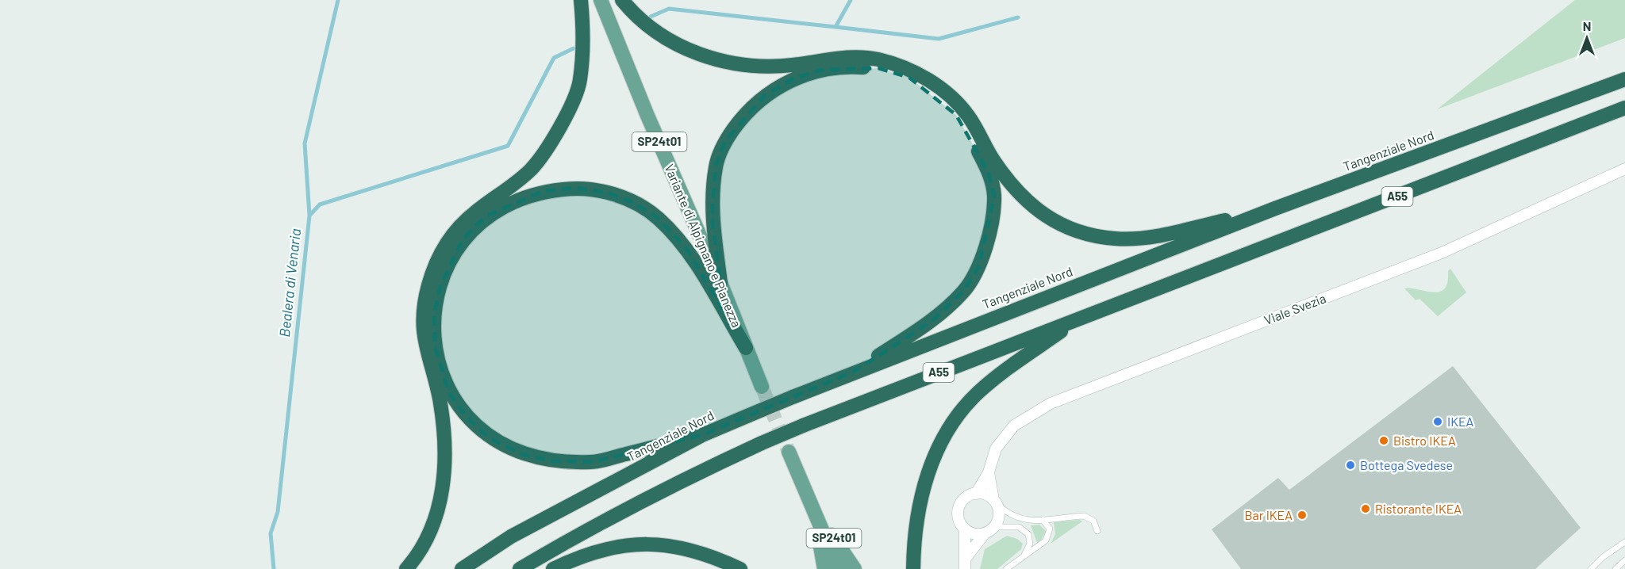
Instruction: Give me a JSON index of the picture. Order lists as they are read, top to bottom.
{
  "streets": {
    "highway": ["Tangenziale Nord", "A55"],
    "main road": ["SP24t01", "Variante di Alpignano e Pianezza"],
    "street": ["Viale Svezia"]
  },
  "water": ["Bealera di Venaria"],
  "places": [
    "IKEA",
    "Bistro IKEA",
    "Bottega Svedese",
    "Ristorante IKEA",
    "Bar IKEA"
  ],
  "north": "top"
}
